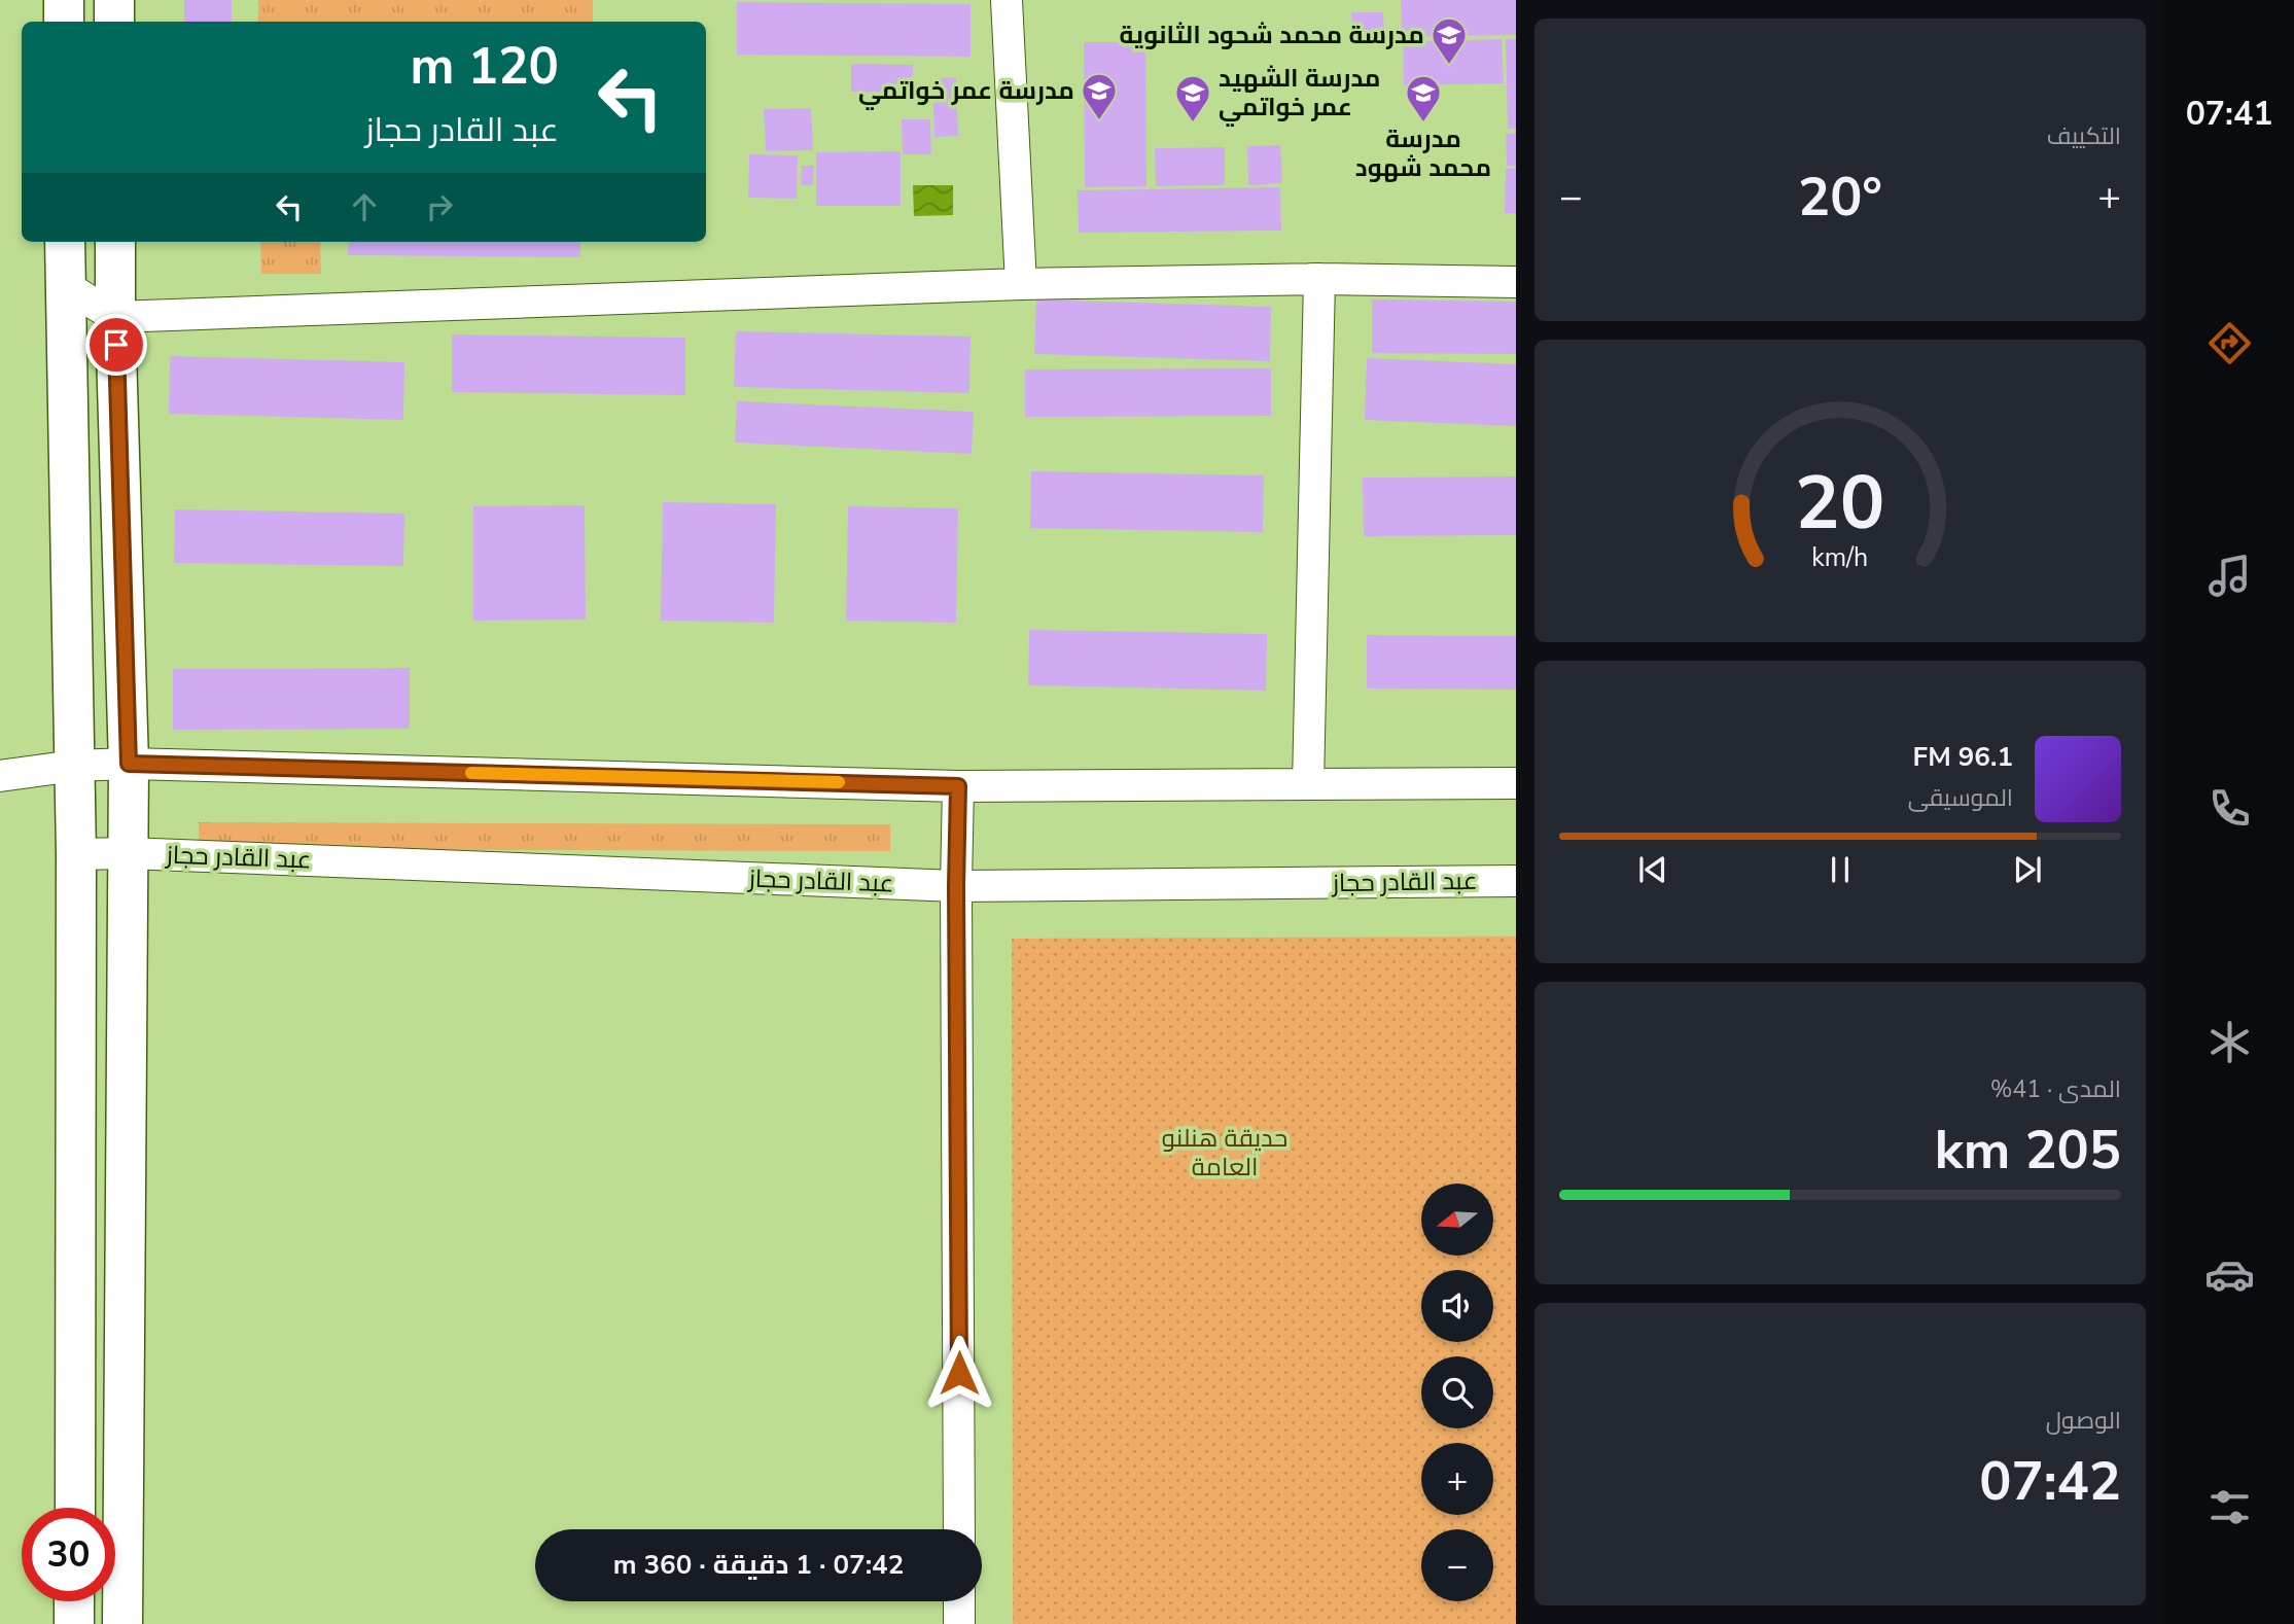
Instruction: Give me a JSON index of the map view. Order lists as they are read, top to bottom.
{
  "streets": {
    "street": ["عبد القادر حجاز"]
  },
  "parks": ["حديقة هنلنو العامة"],
  "places": {
    "school or university": [
      "مدرسة محمد شحود الثانوية",
      "مدرسة عمر خواتمي",
      "مدرسة الشهيد عمر خواتمي",
      "مدرسة محمد شهود"
    ]
  },
  "north": "left",
  "page": {
    "tabs": "07:41",
    "tile": [
      "التكييف",
      ["المدى · 41%", "205 km"],
      ["الوصول", "07:42"]
    ],
    "turn": ["120 m", "عبد القادر حجاز"],
    "heat": ["−", "20°", "+"],
    "song": ["96.1 FM", "الموسيقى"],
    "map_buttons": ["+", "−"],
    "limit": "30",
    "trip": "07:42 · 1 دقيقة · 360 m",
    "gauge": ["20", "km/h"]
  }
}
